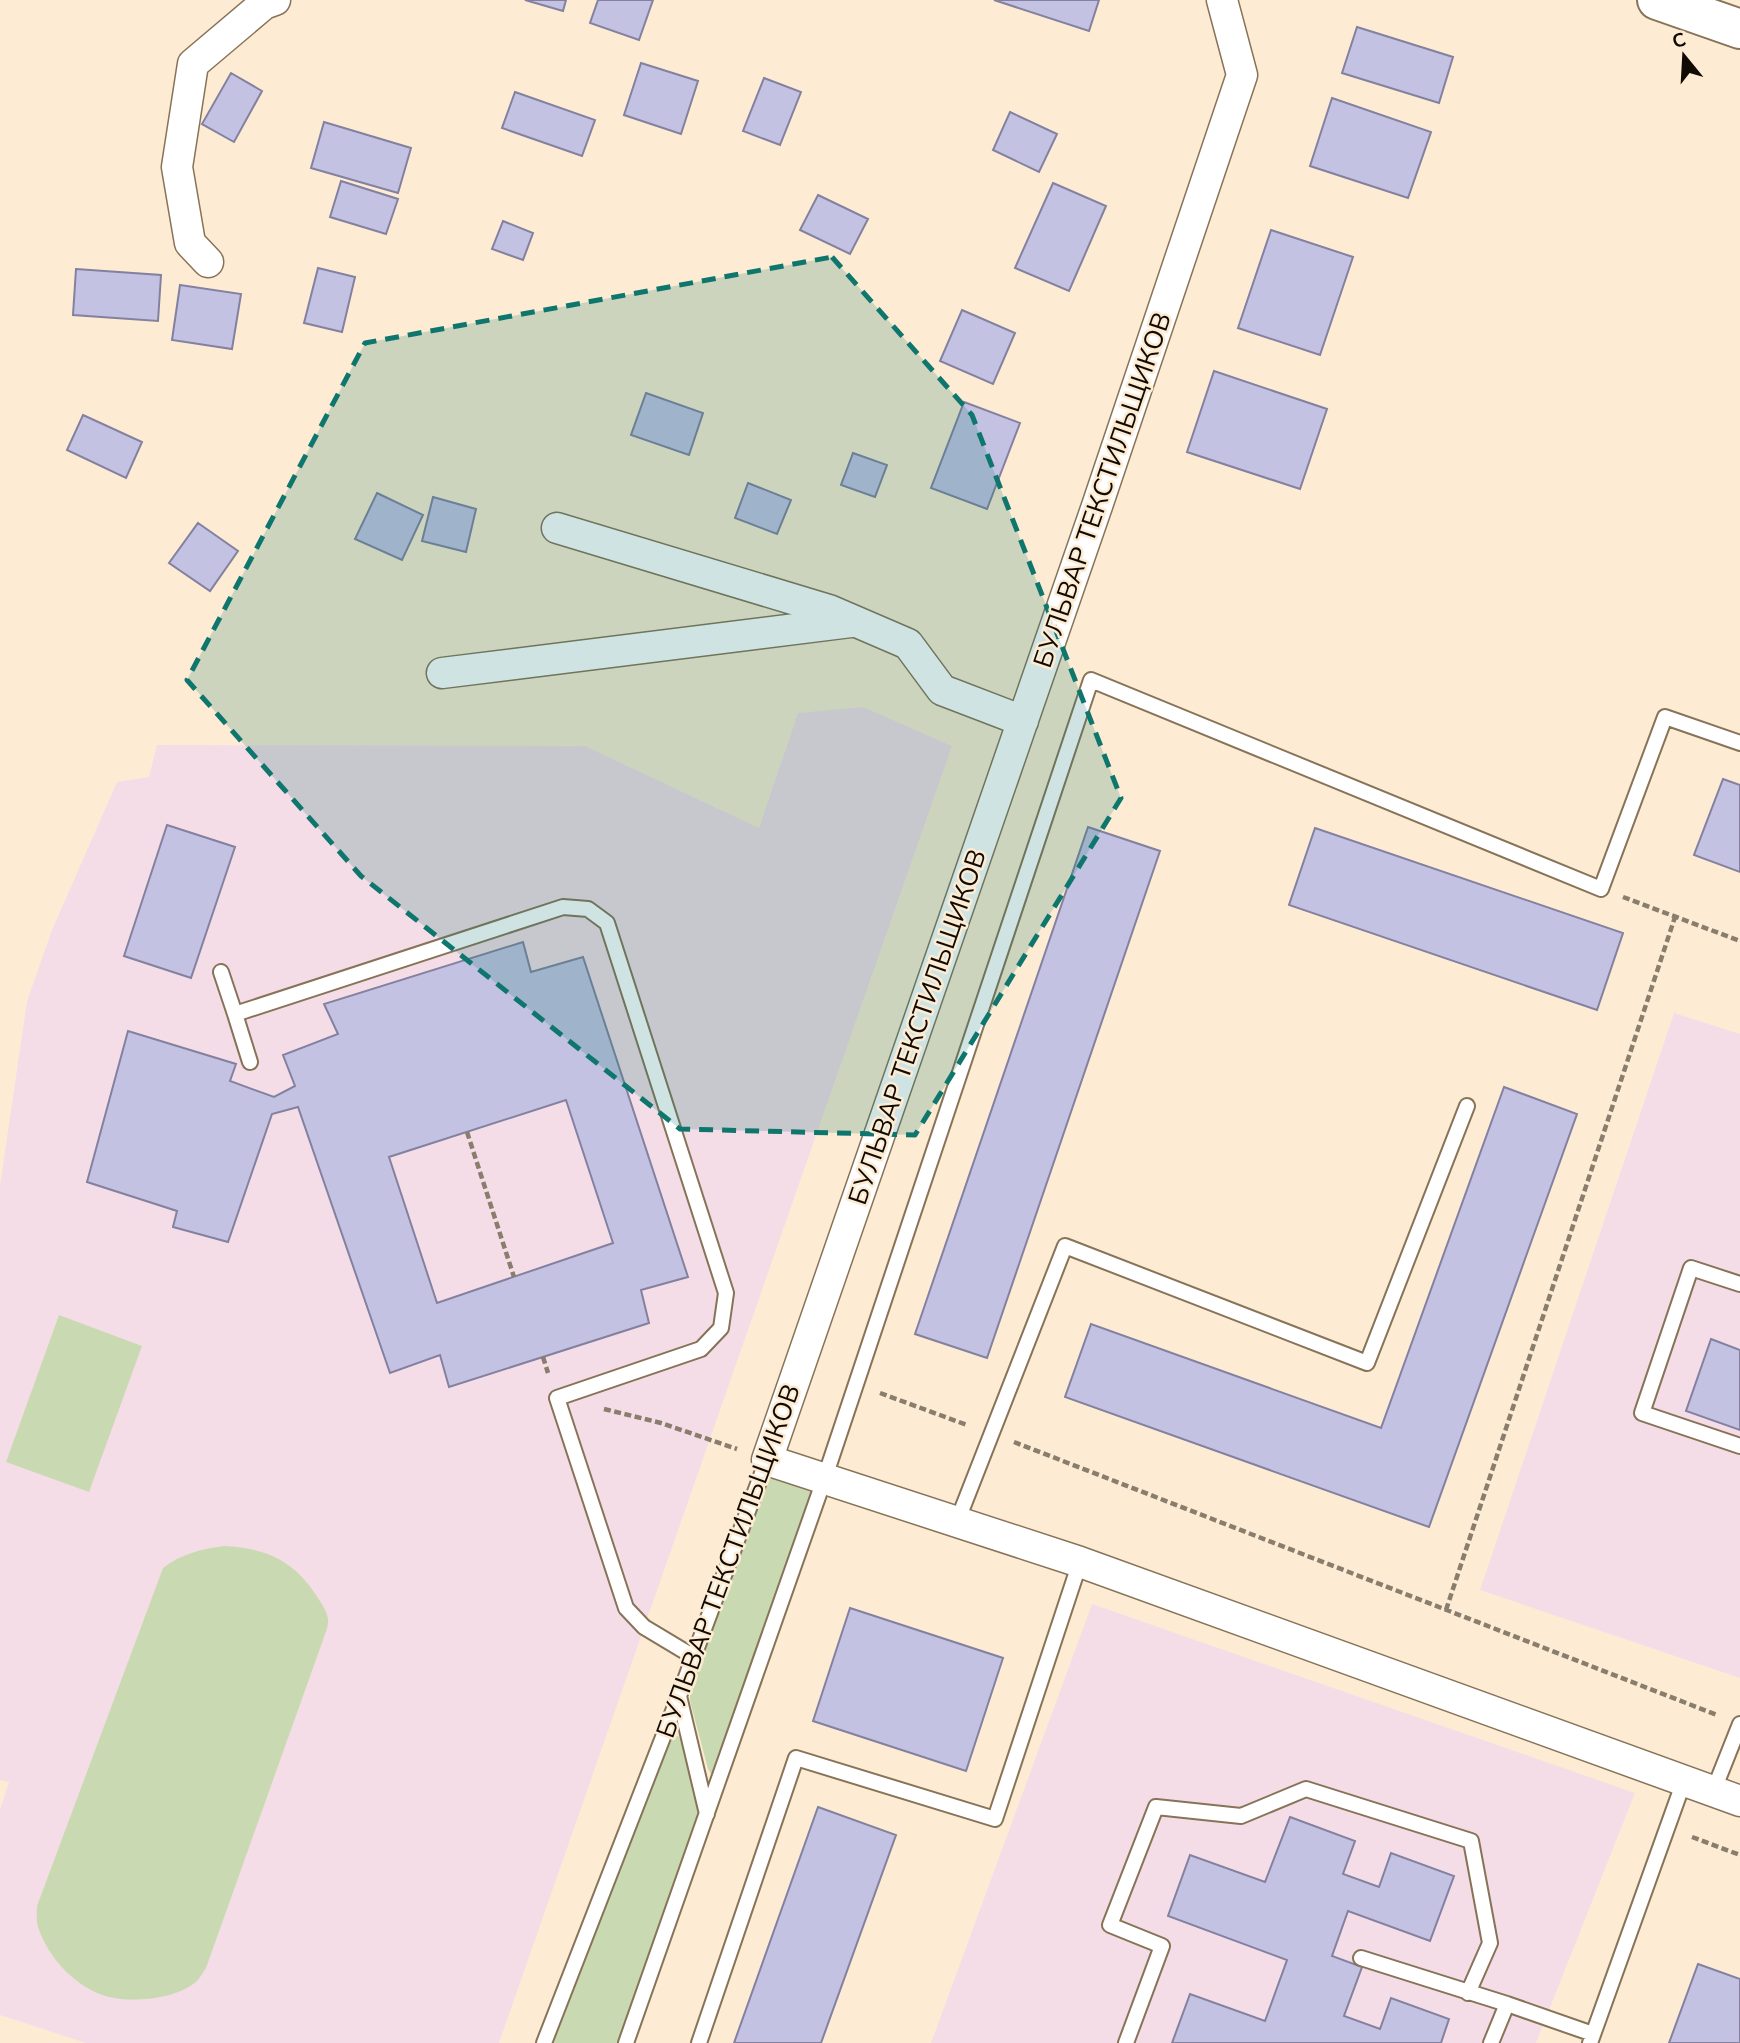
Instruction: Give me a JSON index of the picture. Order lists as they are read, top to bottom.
{
  "streets": {
    "street": ["БУЛЬВАР ТЕКСТИЛЬЩИКОВ"]
  },
  "north": "top"
}
